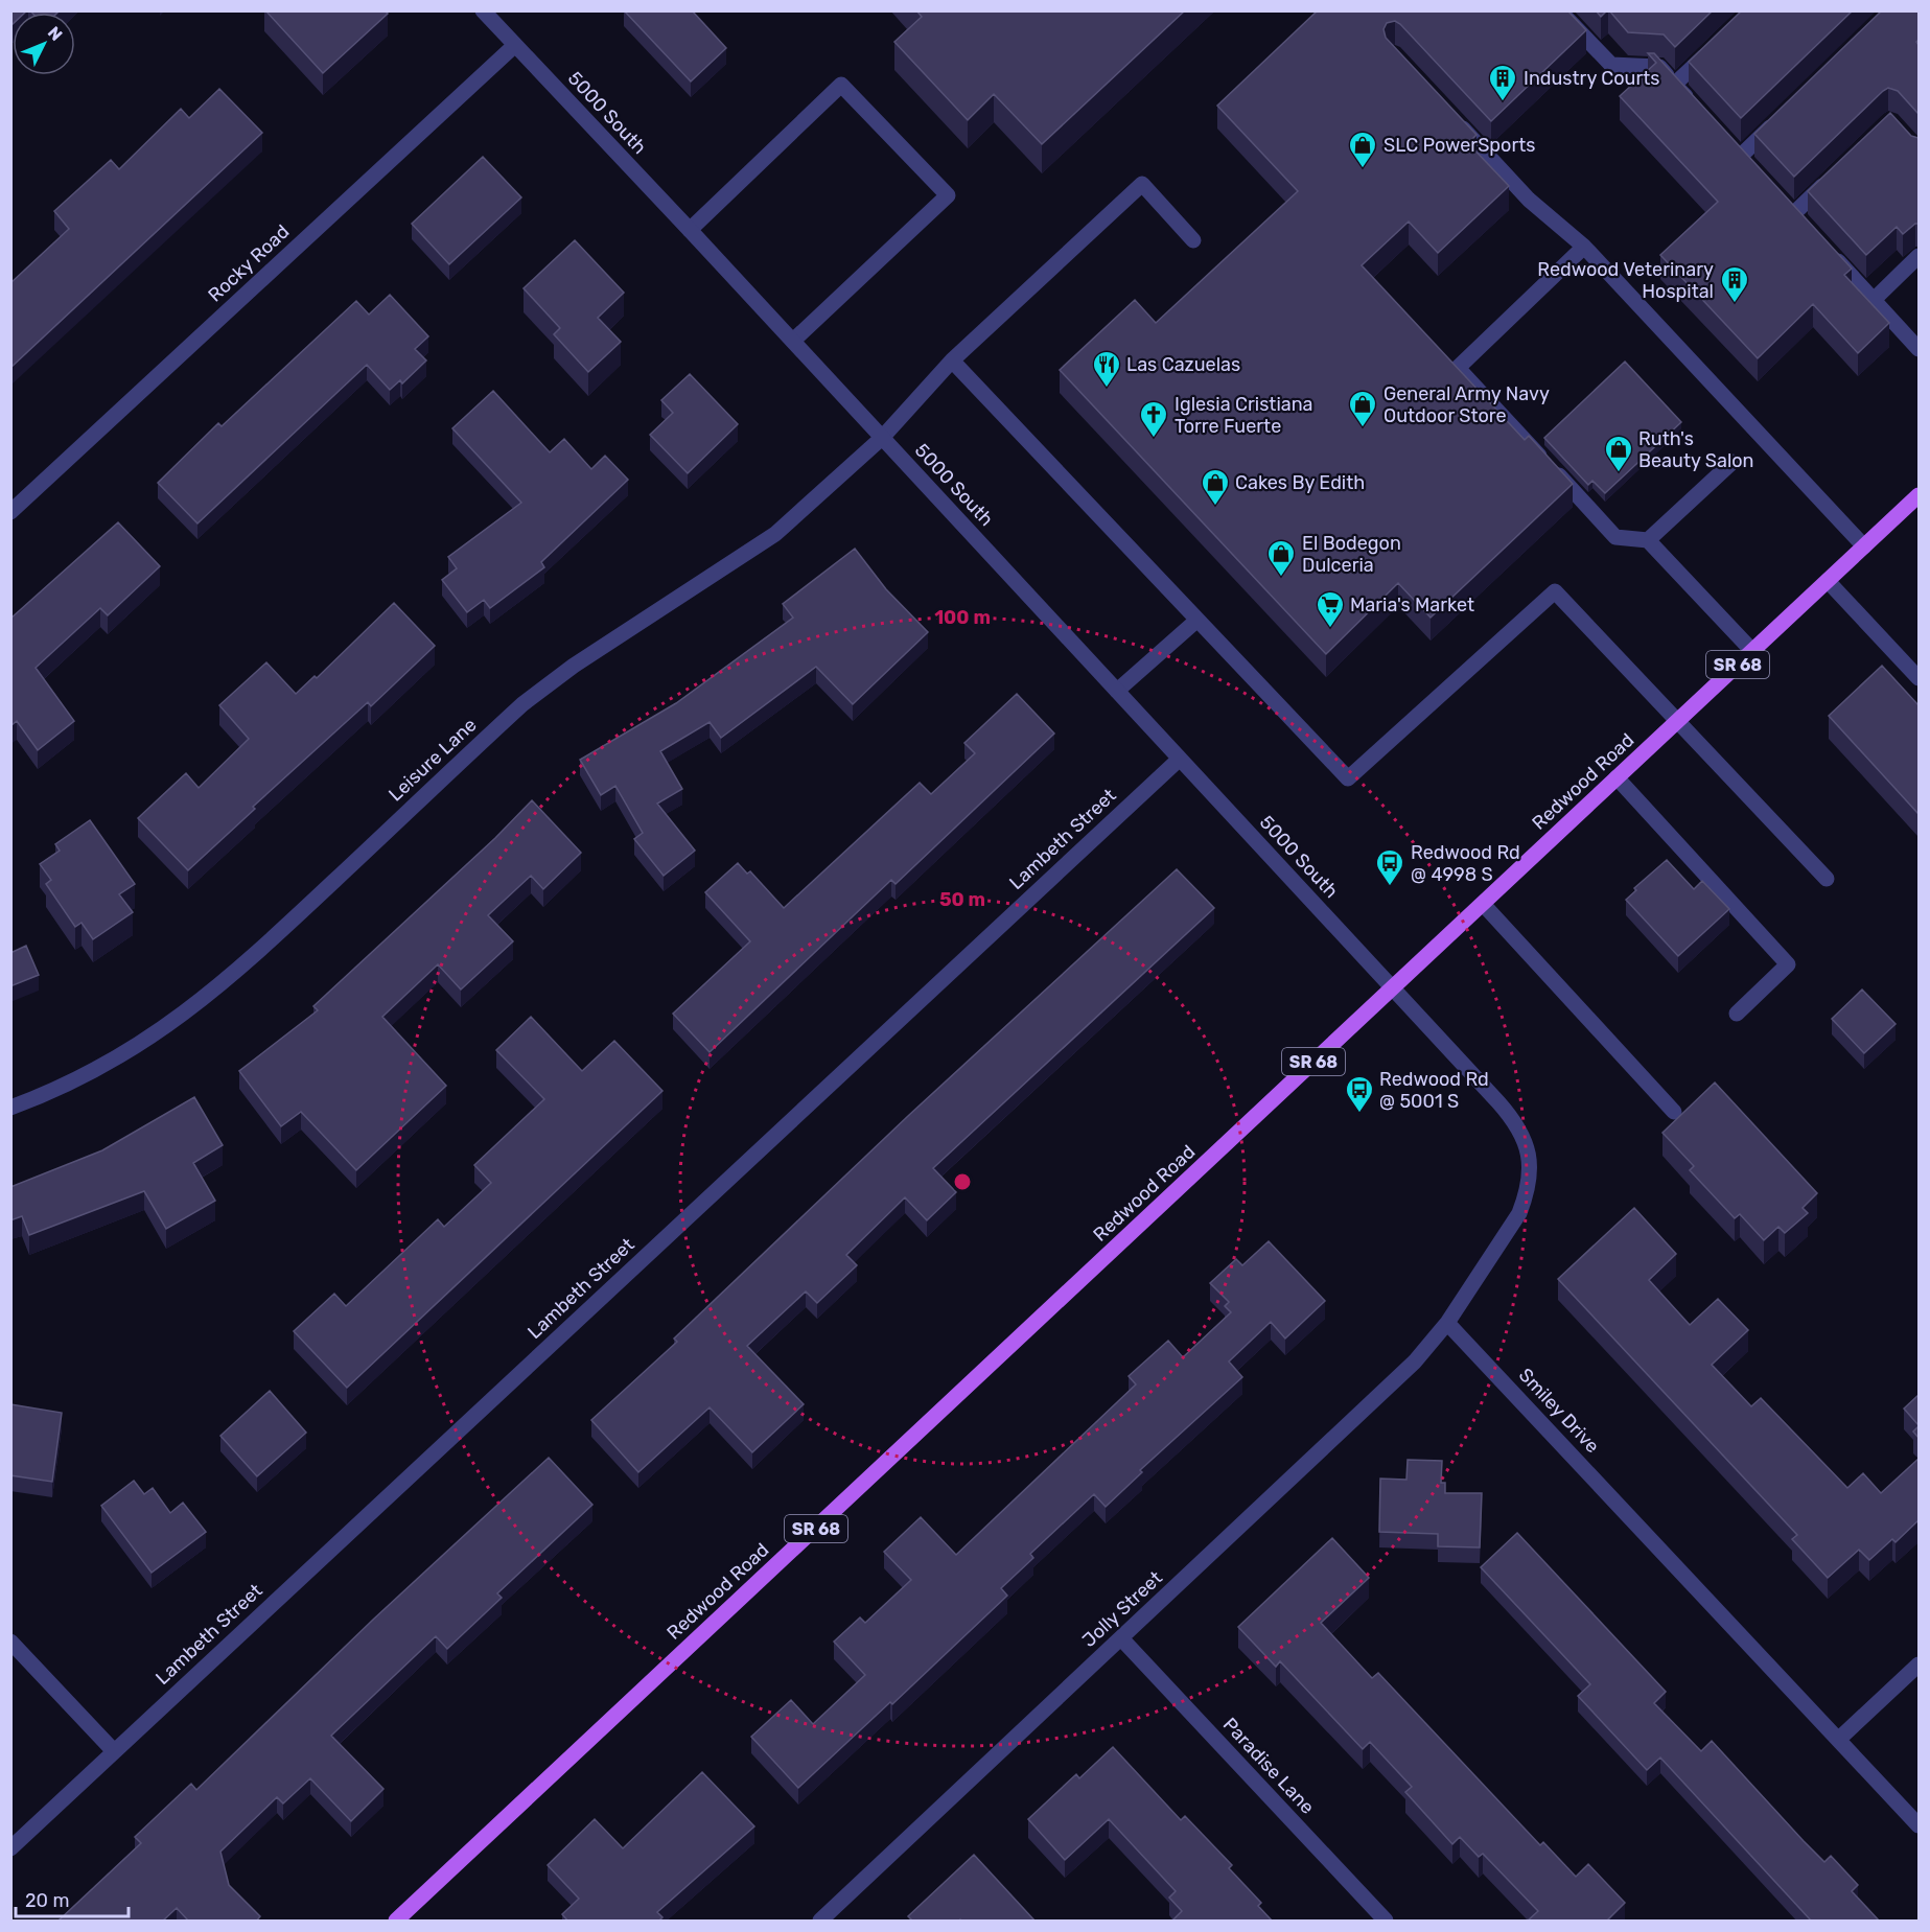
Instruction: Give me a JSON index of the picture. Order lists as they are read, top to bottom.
{
  "streets": {
    "main road": ["SR 68", "Redwood Road"],
    "street": [
      "5000 South",
      "Rocky Road",
      "Leisure Lane",
      "Lambeth Street",
      "Smiley Drive",
      "Jolly Street",
      "Paradise Lane"
    ]
  },
  "crossings": [
    ["5000 South", "Rocky Road"],
    ["5000 South", "Leisure Lane"],
    ["5000 South", "Redwood Road"],
    ["5000 South", "Lambeth Street"],
    ["Smiley Drive", "Jolly Street"],
    ["Jolly Street", "Paradise Lane"]
  ],
  "places": {
    "building": ["Industry Courts", "Redwood Veterinary Hospital"],
    "shop": [
      "SLC PowerSports",
      "General Army Navy Outdoor Store",
      "Ruth's Beauty Salon",
      "Cakes By Edith",
      "El Bodegon Dulceria"
    ],
    "restaurant": ["Las Cazuelas"],
    "church": ["Iglesia Cristiana Torre Fuerte"],
    "supermarket": ["Maria's Market"],
    "bus stop": ["Redwood Rd @ 4998 S", "Redwood Rd @ 5001 S"]
  },
  "scale_bar": "20 m",
  "north": "top right",
  "rings": ["100 m", "50 m"]
}
